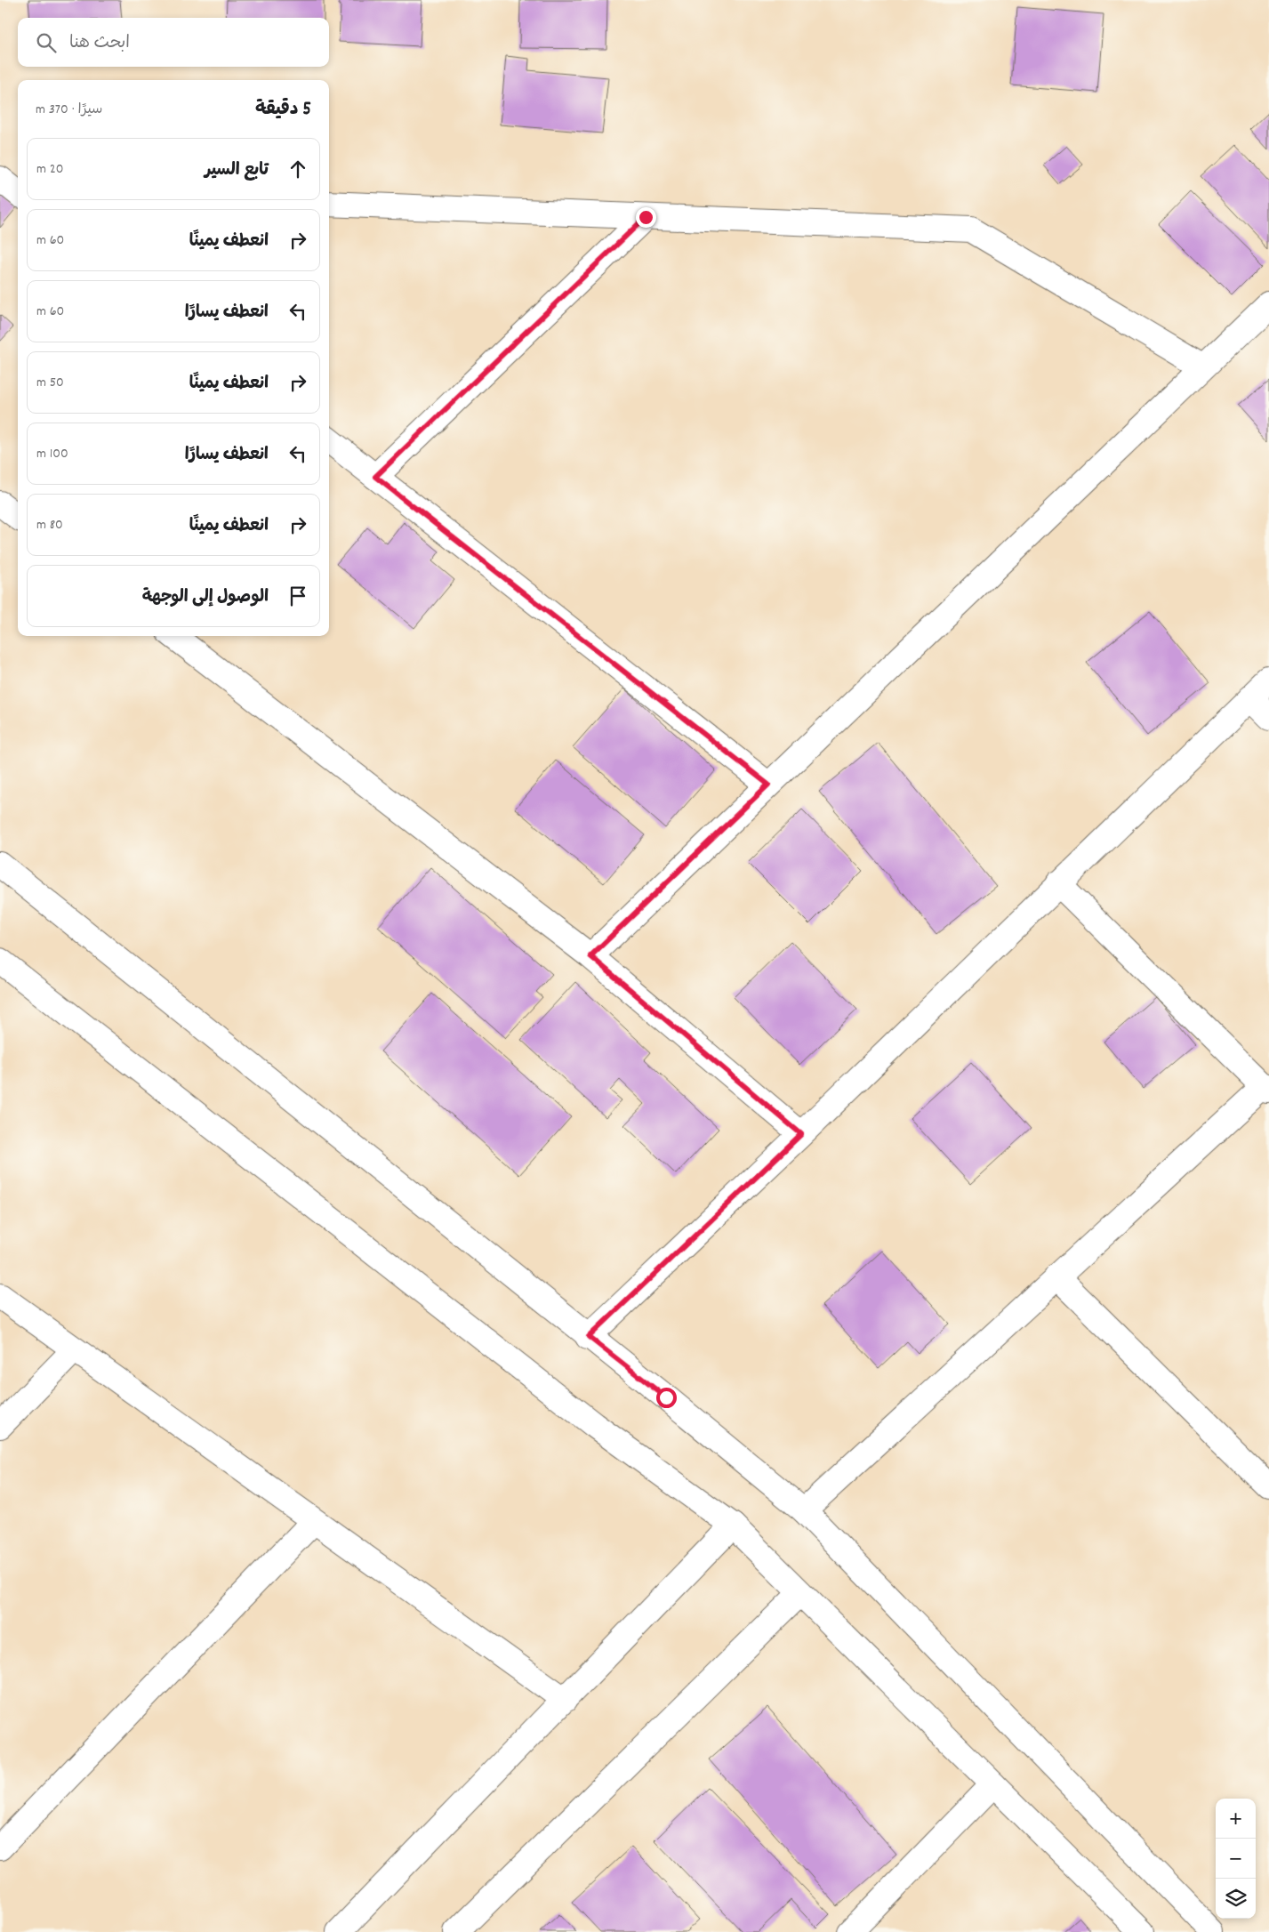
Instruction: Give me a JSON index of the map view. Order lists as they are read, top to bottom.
{
  "page": {
    "search": "ابحث هنا",
    "heading": ["5 دقيقة", "سيرًا · 370 m"],
    "list": [
      ["تابع السير", "20 m"],
      ["انعطف يمينًا", "60 m"],
      ["انعطف يسارًا", "60 m"],
      ["انعطف يمينًا", "50 m"],
      ["انعطف يسارًا", "100 m"],
      ["انعطف يمينًا", "80 m"],
      "الوصول إلى الوجهة"
    ],
    "map_buttons": ["+", "−"]
  }
}
